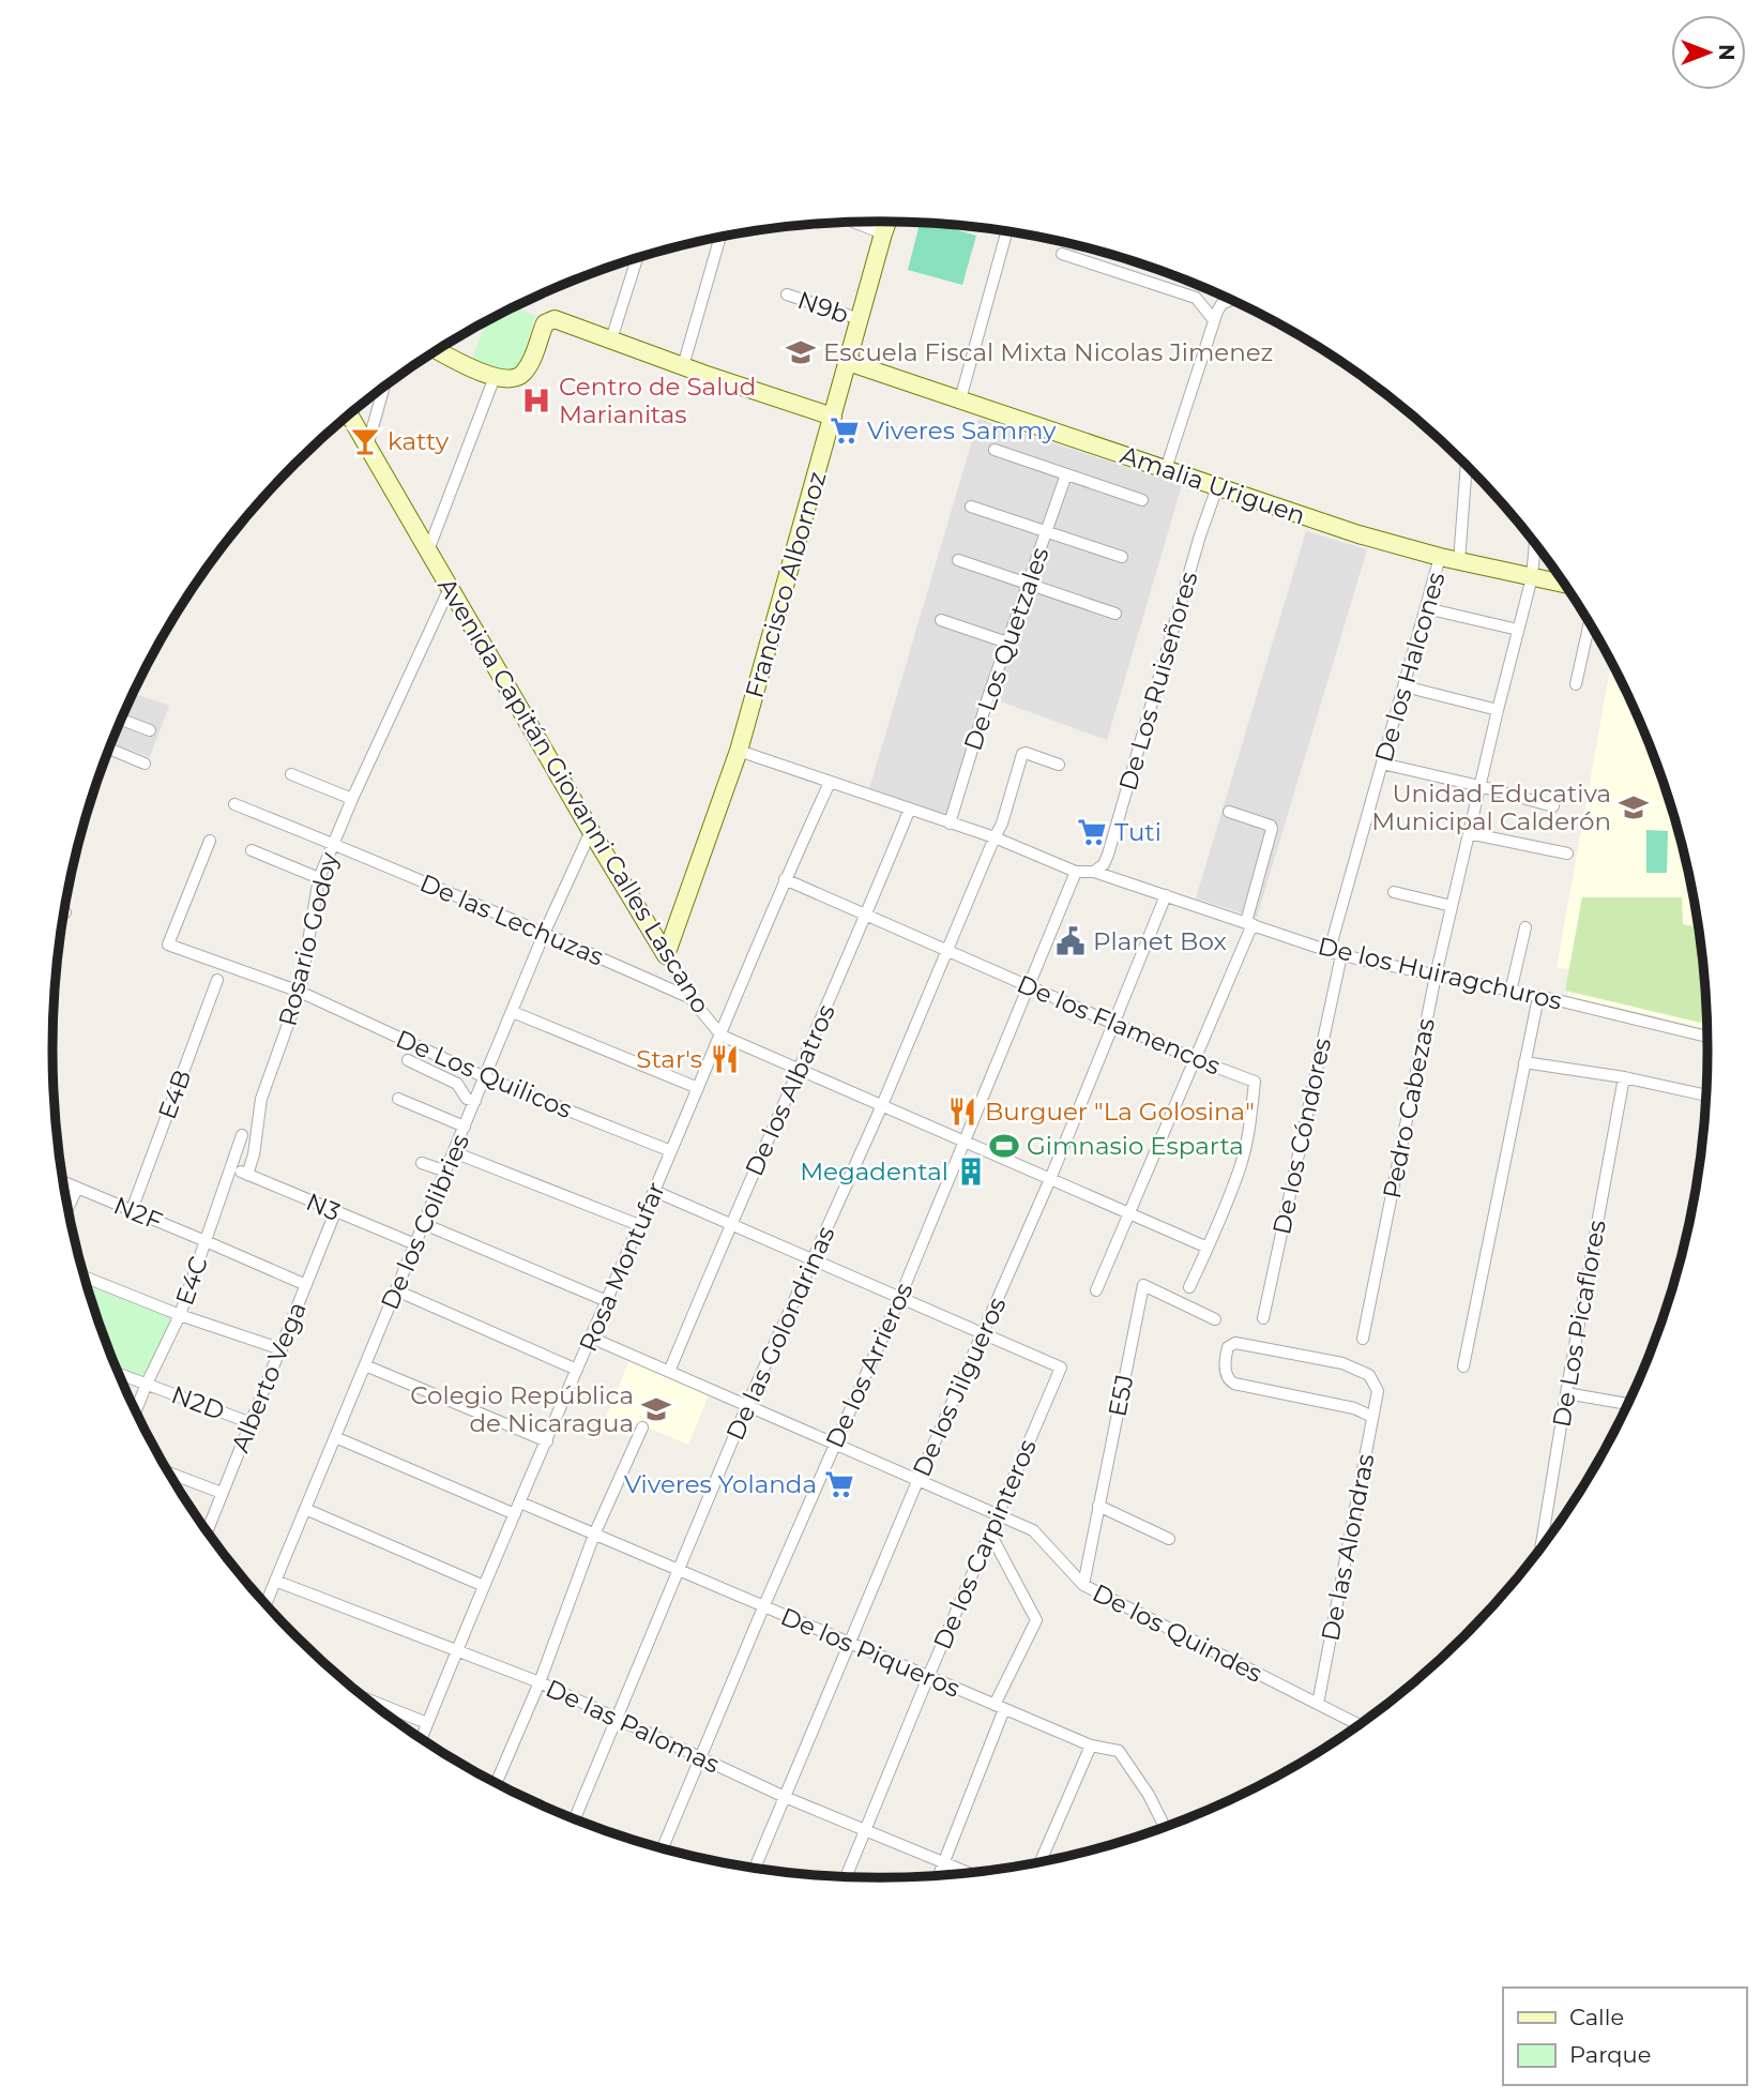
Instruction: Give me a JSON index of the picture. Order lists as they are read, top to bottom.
{
  "streets": {
    "street": [
      "N9b",
      "Amalia Uriguen",
      "Francisco Albornoz",
      "De Los Quetzales",
      "De los Halcones",
      "De Los Ruiseñores",
      "Avenida Capitán Giovanni Calles Lascano",
      "De las Lechuzas",
      "Rosario Godoy",
      "De los Huiragchuros",
      "De los Flamencos",
      "De Los Quilicos",
      "De los Albatros",
      "E4B",
      "Pedro Cabezas",
      "De los Cóndores",
      "N3",
      "N2F",
      "De los Colibries",
      "Rosa Montufar",
      "E4C",
      "De Los Picaflores",
      "De las Golondrinas",
      "De los Arrieros",
      "Alberto Vega",
      "De los Jilgueros",
      "E5J",
      "N2D",
      "De los Carpinteros",
      "De las Alondras",
      "De los Quindes",
      "De los Piqueros",
      "De las Palomas"
    ]
  },
  "crossings": [
    ["N9b", "Francisco Albornoz"],
    ["Amalia Uriguen", "Francisco Albornoz"],
    ["Amalia Uriguen", "De los Halcones"],
    ["Amalia Uriguen", "De Los Ruiseñores"],
    ["Amalia Uriguen", "Pedro Cabezas"],
    ["Francisco Albornoz", "Avenida Capitán Giovanni Calles Lascano"],
    ["Francisco Albornoz", "De los Huiragchuros"],
    ["De Los Quetzales", "De los Huiragchuros"],
    ["De los Halcones", "De los Huiragchuros"],
    ["De los Halcones", "De los Cóndores"],
    ["De Los Ruiseñores", "De los Huiragchuros"],
    ["Avenida Capitán Giovanni Calles Lascano", "De las Lechuzas"],
    ["Avenida Capitán Giovanni Calles Lascano", "Rosario Godoy"],
    ["Avenida Capitán Giovanni Calles Lascano", "De los Flamencos"],
    ["Avenida Capitán Giovanni Calles Lascano", "De los Albatros"],
    ["Avenida Capitán Giovanni Calles Lascano", "De los Colibries"],
    ["Avenida Capitán Giovanni Calles Lascano", "Rosa Montufar"],
    ["Avenida Capitán Giovanni Calles Lascano", "De las Golondrinas"],
    ["Avenida Capitán Giovanni Calles Lascano", "De los Arrieros"],
    ["Avenida Capitán Giovanni Calles Lascano", "De los Jilgueros"],
    ["De las Lechuzas", "Rosario Godoy"],
    ["De las Lechuzas", "De los Colibries"],
    ["Rosario Godoy", "De Los Quilicos"],
    ["Rosario Godoy", "N3"],
    ["De los Huiragchuros", "De los Albatros"],
    ["De los Huiragchuros", "Pedro Cabezas"],
    ["De los Huiragchuros", "De los Cóndores"],
    ["De los Huiragchuros", "Rosa Montufar"],
    ["De los Huiragchuros", "De las Golondrinas"],
    ["De los Huiragchuros", "De los Arrieros"],
    ["De los Huiragchuros", "De los Jilgueros"],
    ["De los Flamencos", "De los Albatros"],
    ["De los Flamencos", "Rosa Montufar"],
    ["De los Flamencos", "De las Golondrinas"],
    ["De los Flamencos", "De los Arrieros"],
    ["De los Flamencos", "De los Jilgueros"],
    ["De Los Quilicos", "De los Colibries"],
    ["De Los Quilicos", "Rosa Montufar"],
    ["E4B", "N2F"],
    ["N3", "De los Colibries"],
    ["N3", "E4C"],
    ["N3", "Alberto Vega"],
    ["N2F", "E4C"],
    ["N2F", "Alberto Vega"],
    ["De los Colibries", "De los Piqueros"],
    ["De los Colibries", "De las Palomas"],
    ["Rosa Montufar", "De los Piqueros"],
    ["Rosa Montufar", "De las Palomas"],
    ["E4C", "N2D"],
    ["De las Golondrinas", "De los Piqueros"],
    ["De las Golondrinas", "De las Palomas"],
    ["De los Arrieros", "De los Piqueros"],
    ["De los Arrieros", "De las Palomas"],
    ["Alberto Vega", "N2D"],
    ["De los Jilgueros", "De los Carpinteros"],
    ["De los Jilgueros", "De los Piqueros"],
    ["De los Jilgueros", "De las Palomas"],
    ["E5J", "De los Quindes"],
    ["De los Carpinteros", "De los Quindes"],
    ["De los Carpinteros", "De los Piqueros"],
    ["De los Carpinteros", "De las Palomas"],
    ["De las Alondras", "De los Quindes"]
  ],
  "places": {
    "school or university": ["Escuela Fiscal Mixta Nicolas Jimenez", "Unidad Educativa Municipal Calderón", "Colegio República de Nicaragua"],
    "hospital": ["Centro de Salud Marianitas"],
    "supermarket": ["Viveres Sammy", "Tuti", "Viveres Yolanda"],
    "bar": ["katty"],
    "public building": ["Planet Box"],
    "restaurant": ["Star's", "Burguer \"La Golosina\""],
    "sports": ["Gimnasio Esparta"],
    "building": ["Megadental"]
  },
  "legend": ["Calle", "Parque"],
  "north": "right"
}
